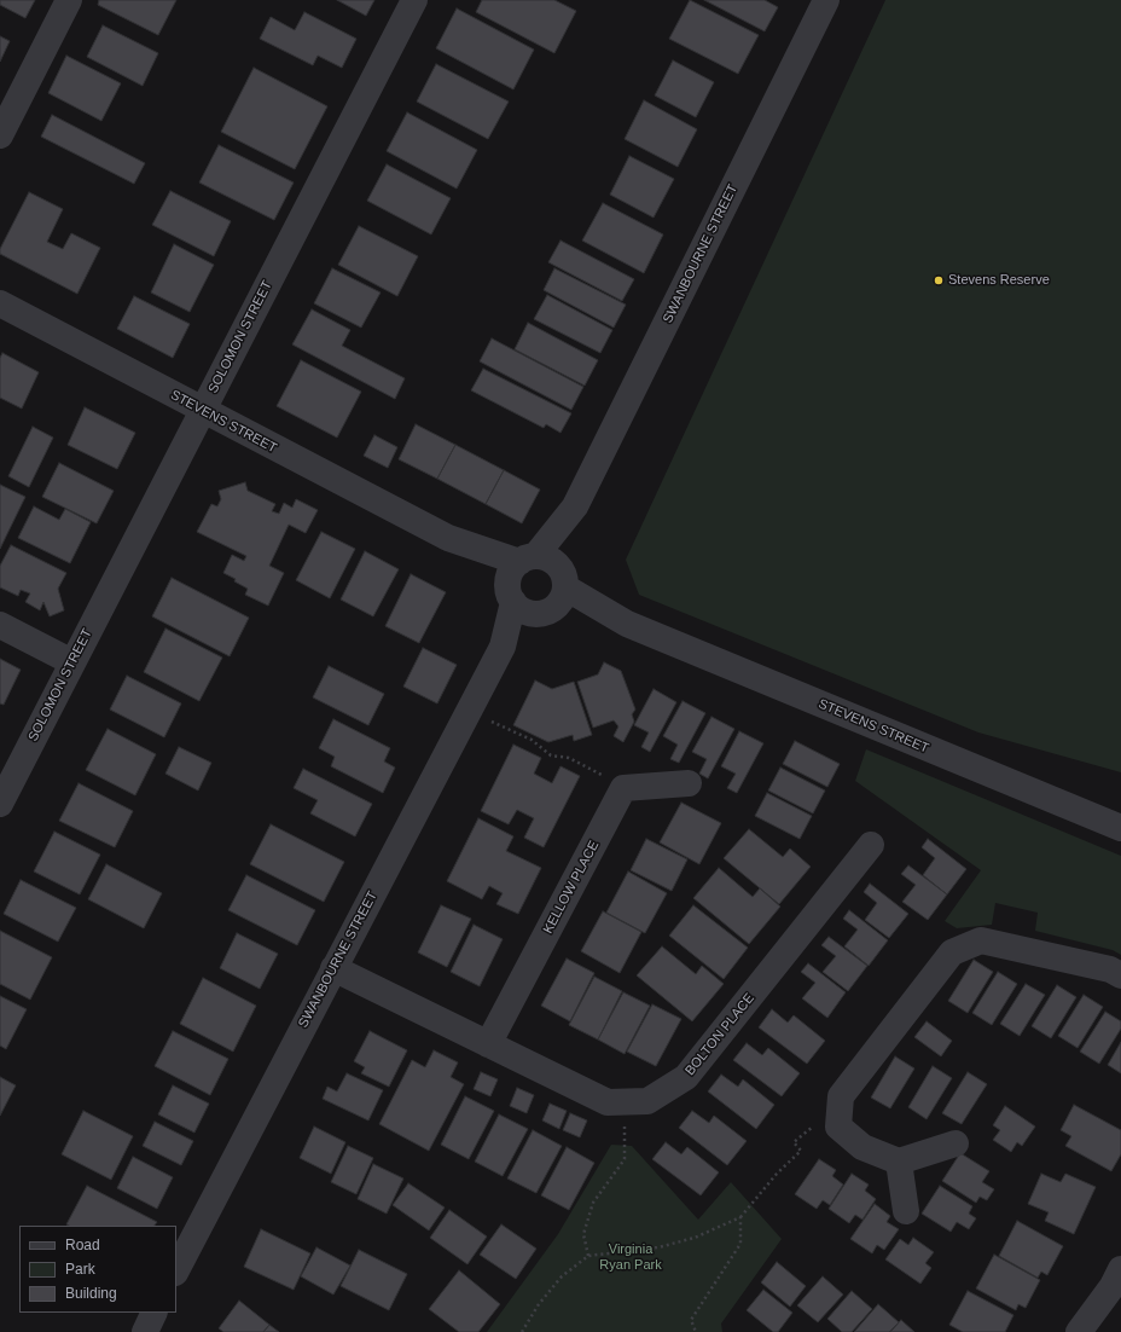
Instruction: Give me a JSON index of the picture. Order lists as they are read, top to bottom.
{
  "streets": {
    "street": [
      "SWANBOURNE STREET",
      "SOLOMON STREET",
      "STEVENS STREET",
      "KELLOW PLACE",
      "BOLTON PLACE"
    ]
  },
  "crossings": [
    ["SWANBOURNE STREET", "STEVENS STREET"],
    ["SWANBOURNE STREET", "BOLTON PLACE"],
    ["SOLOMON STREET", "STEVENS STREET"],
    ["KELLOW PLACE", "BOLTON PLACE"]
  ],
  "parks": ["Virginia Ryan Park"],
  "places": ["Stevens Reserve"],
  "legend": ["Road", "Park", "Building"]
}
